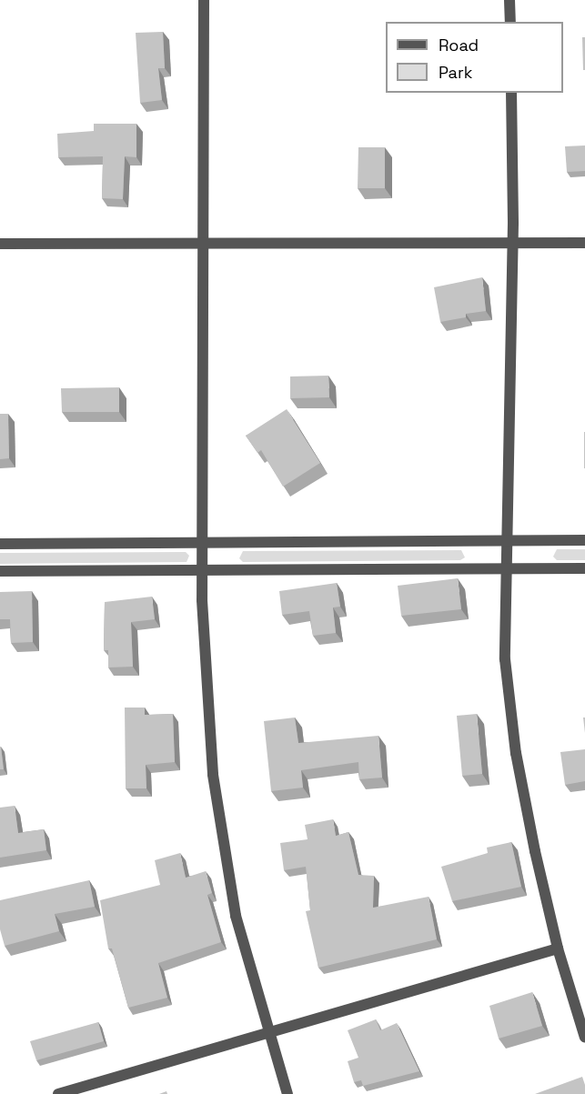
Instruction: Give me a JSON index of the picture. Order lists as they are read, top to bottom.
{
  "legend": ["Road", "Park"]
}
